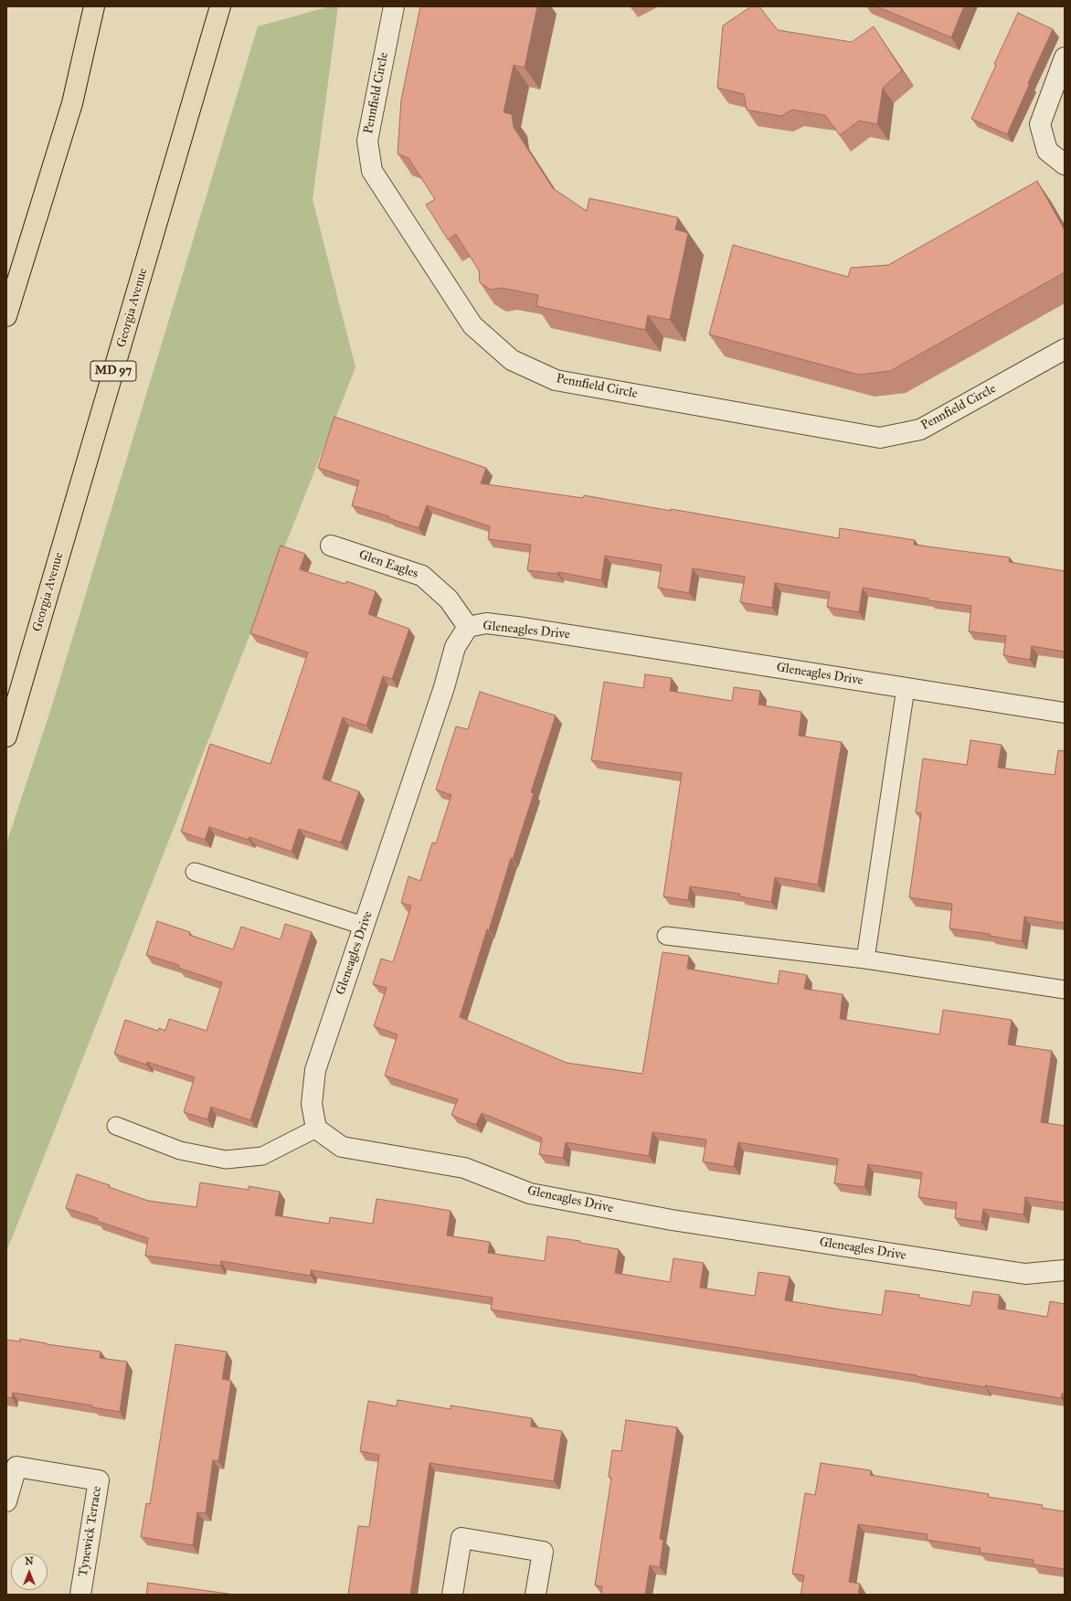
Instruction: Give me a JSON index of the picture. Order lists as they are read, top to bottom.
{
  "streets": {
    "main road": ["Georgia Avenue", "MD 97"],
    "street": [
      "Pennfield Circle",
      "Glen Eagles",
      "Gleneagles Drive",
      "Tynewick Terrace"
    ]
  },
  "crossings": [
    ["Glen Eagles", "Gleneagles Drive"]
  ],
  "north": "top"
}
